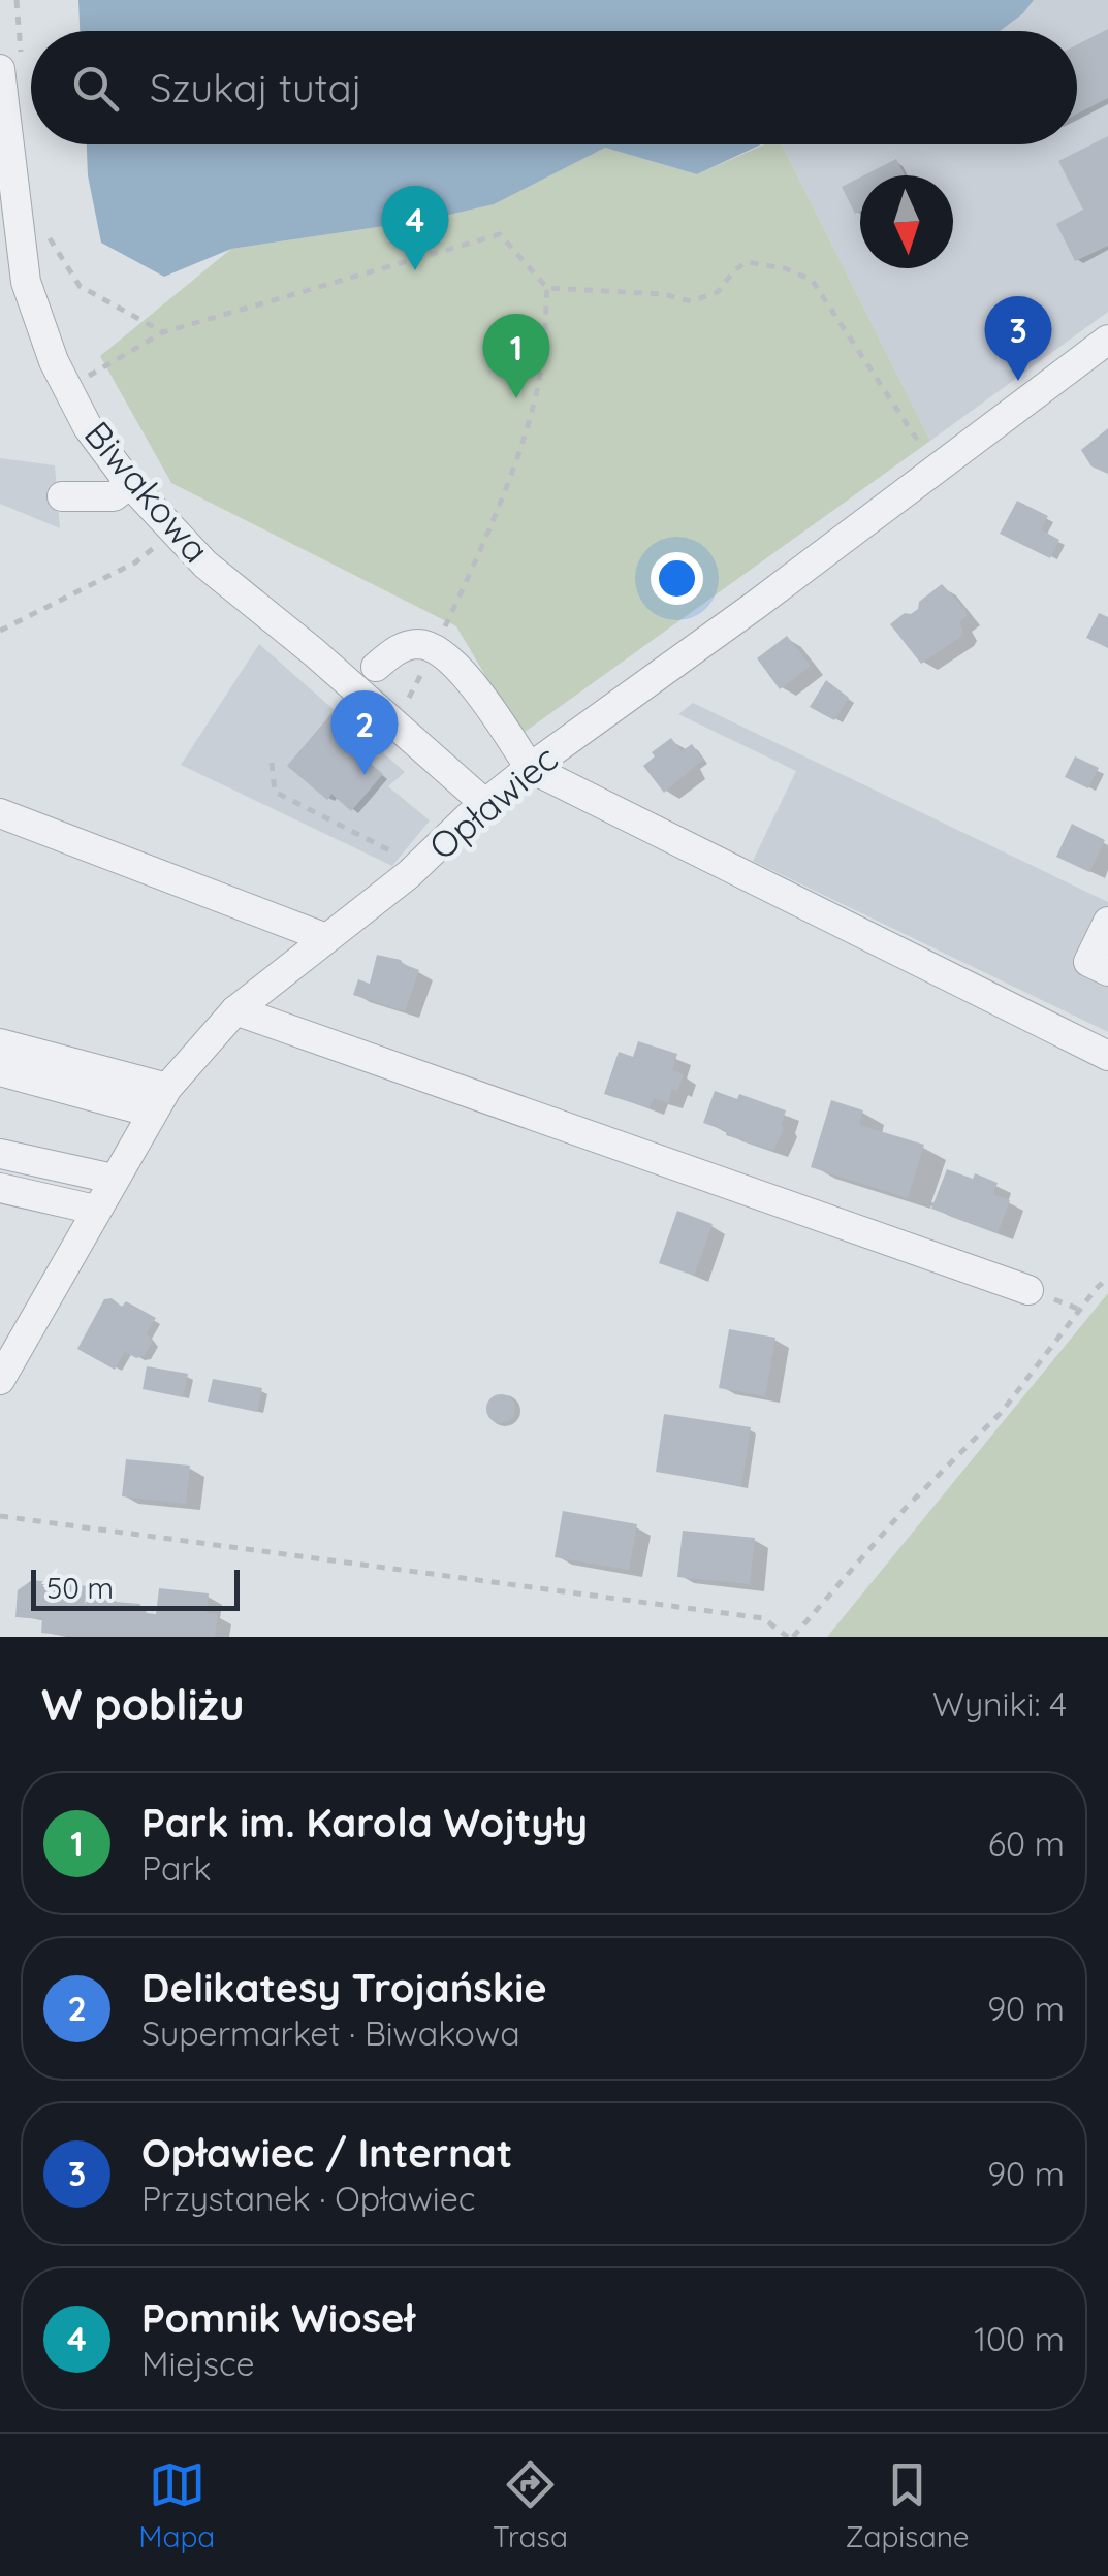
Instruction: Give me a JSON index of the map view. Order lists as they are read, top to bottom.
{
  "streets": {
    "street": ["Biwakowa", "Opławiec"]
  },
  "crossings": [
    ["Biwakowa", "Opławiec"]
  ],
  "scale_bar": "50 m",
  "north": "bottom",
  "page": {
    "search": "Szukaj tutaj",
    "pins": [
      "4",
      "3",
      "1",
      "2"
    ],
    "scale": "50 m",
    "heading": ["W pobliżu", "Wyniki: 4"],
    "list": [
      {
        "mark": "1",
        "name": "Park im. Karola Wojtyły",
        "note": "Park",
        "value": "60 m"
      },
      {
        "mark": "2",
        "name": "Delikatesy Trojańskie",
        "note": "Supermarket · Biwakowa",
        "value": "90 m"
      },
      {
        "mark": "3",
        "name": "Opławiec / Internat",
        "note": "Przystanek · Opławiec",
        "value": "90 m"
      },
      {
        "mark": "4",
        "name": "Pomnik Wioseł",
        "note": "Miejsce",
        "value": "100 m"
      }
    ],
    "nav": ["Mapa", "Trasa", "Zapisane"]
  }
}
